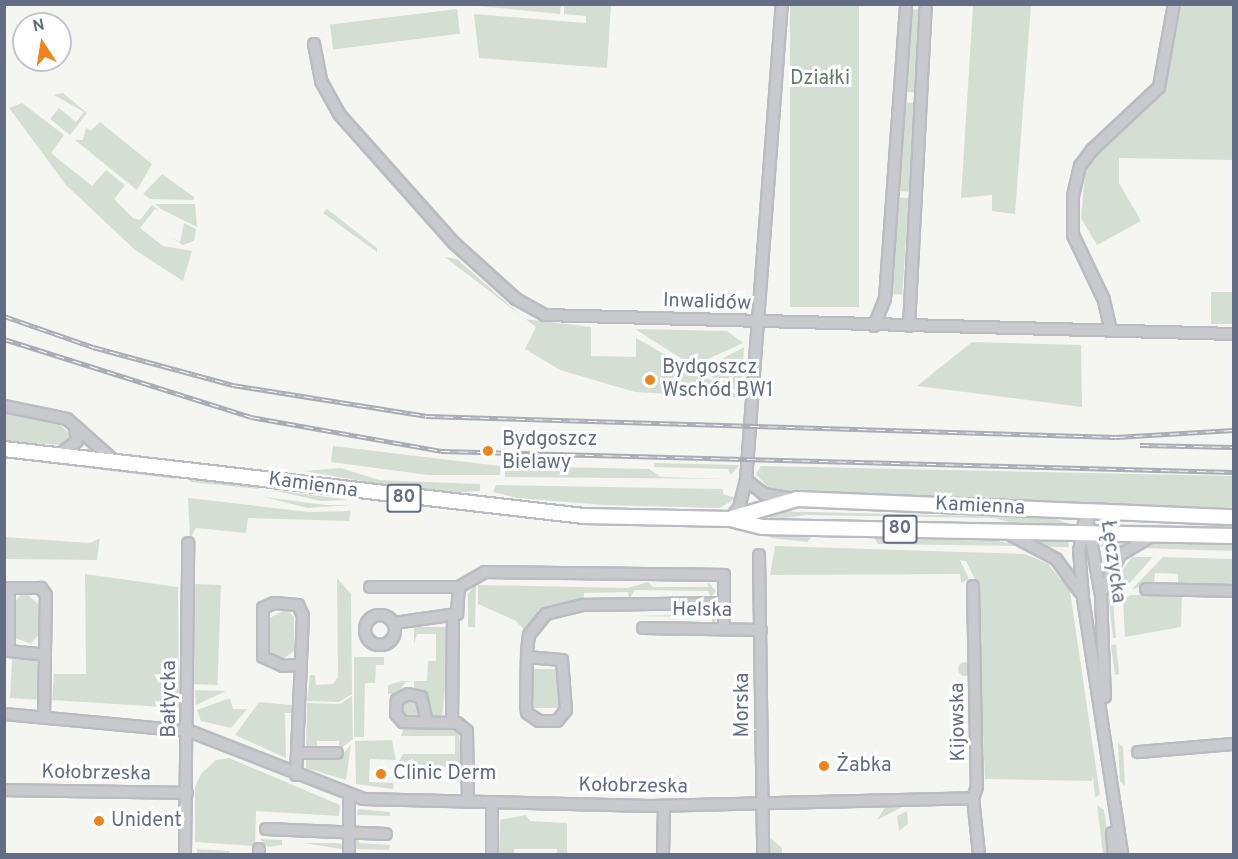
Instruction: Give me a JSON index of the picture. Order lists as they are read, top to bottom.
{
  "streets": {
    "main road": ["Kamienna", "80"],
    "street": [
      "Inwalidów",
      "Łęczycka",
      "Helska",
      "Bałtycka",
      "Morska",
      "Kijowska",
      "Kołobrzeska"
    ]
  },
  "crossings": [
    ["Kamienna", "Łęczycka"],
    ["Helska", "Morska"],
    ["Bałtycka", "Kołobrzeska"],
    ["Morska", "Kołobrzeska"],
    ["Kijowska", "Kołobrzeska"]
  ],
  "parks": ["Działki"],
  "places": [
    "Bydgoszcz Wschód BW1",
    "Bydgoszcz Bielawy",
    "Żabka",
    "Clinic Derm",
    "Unident"
  ],
  "north": "top"
}
